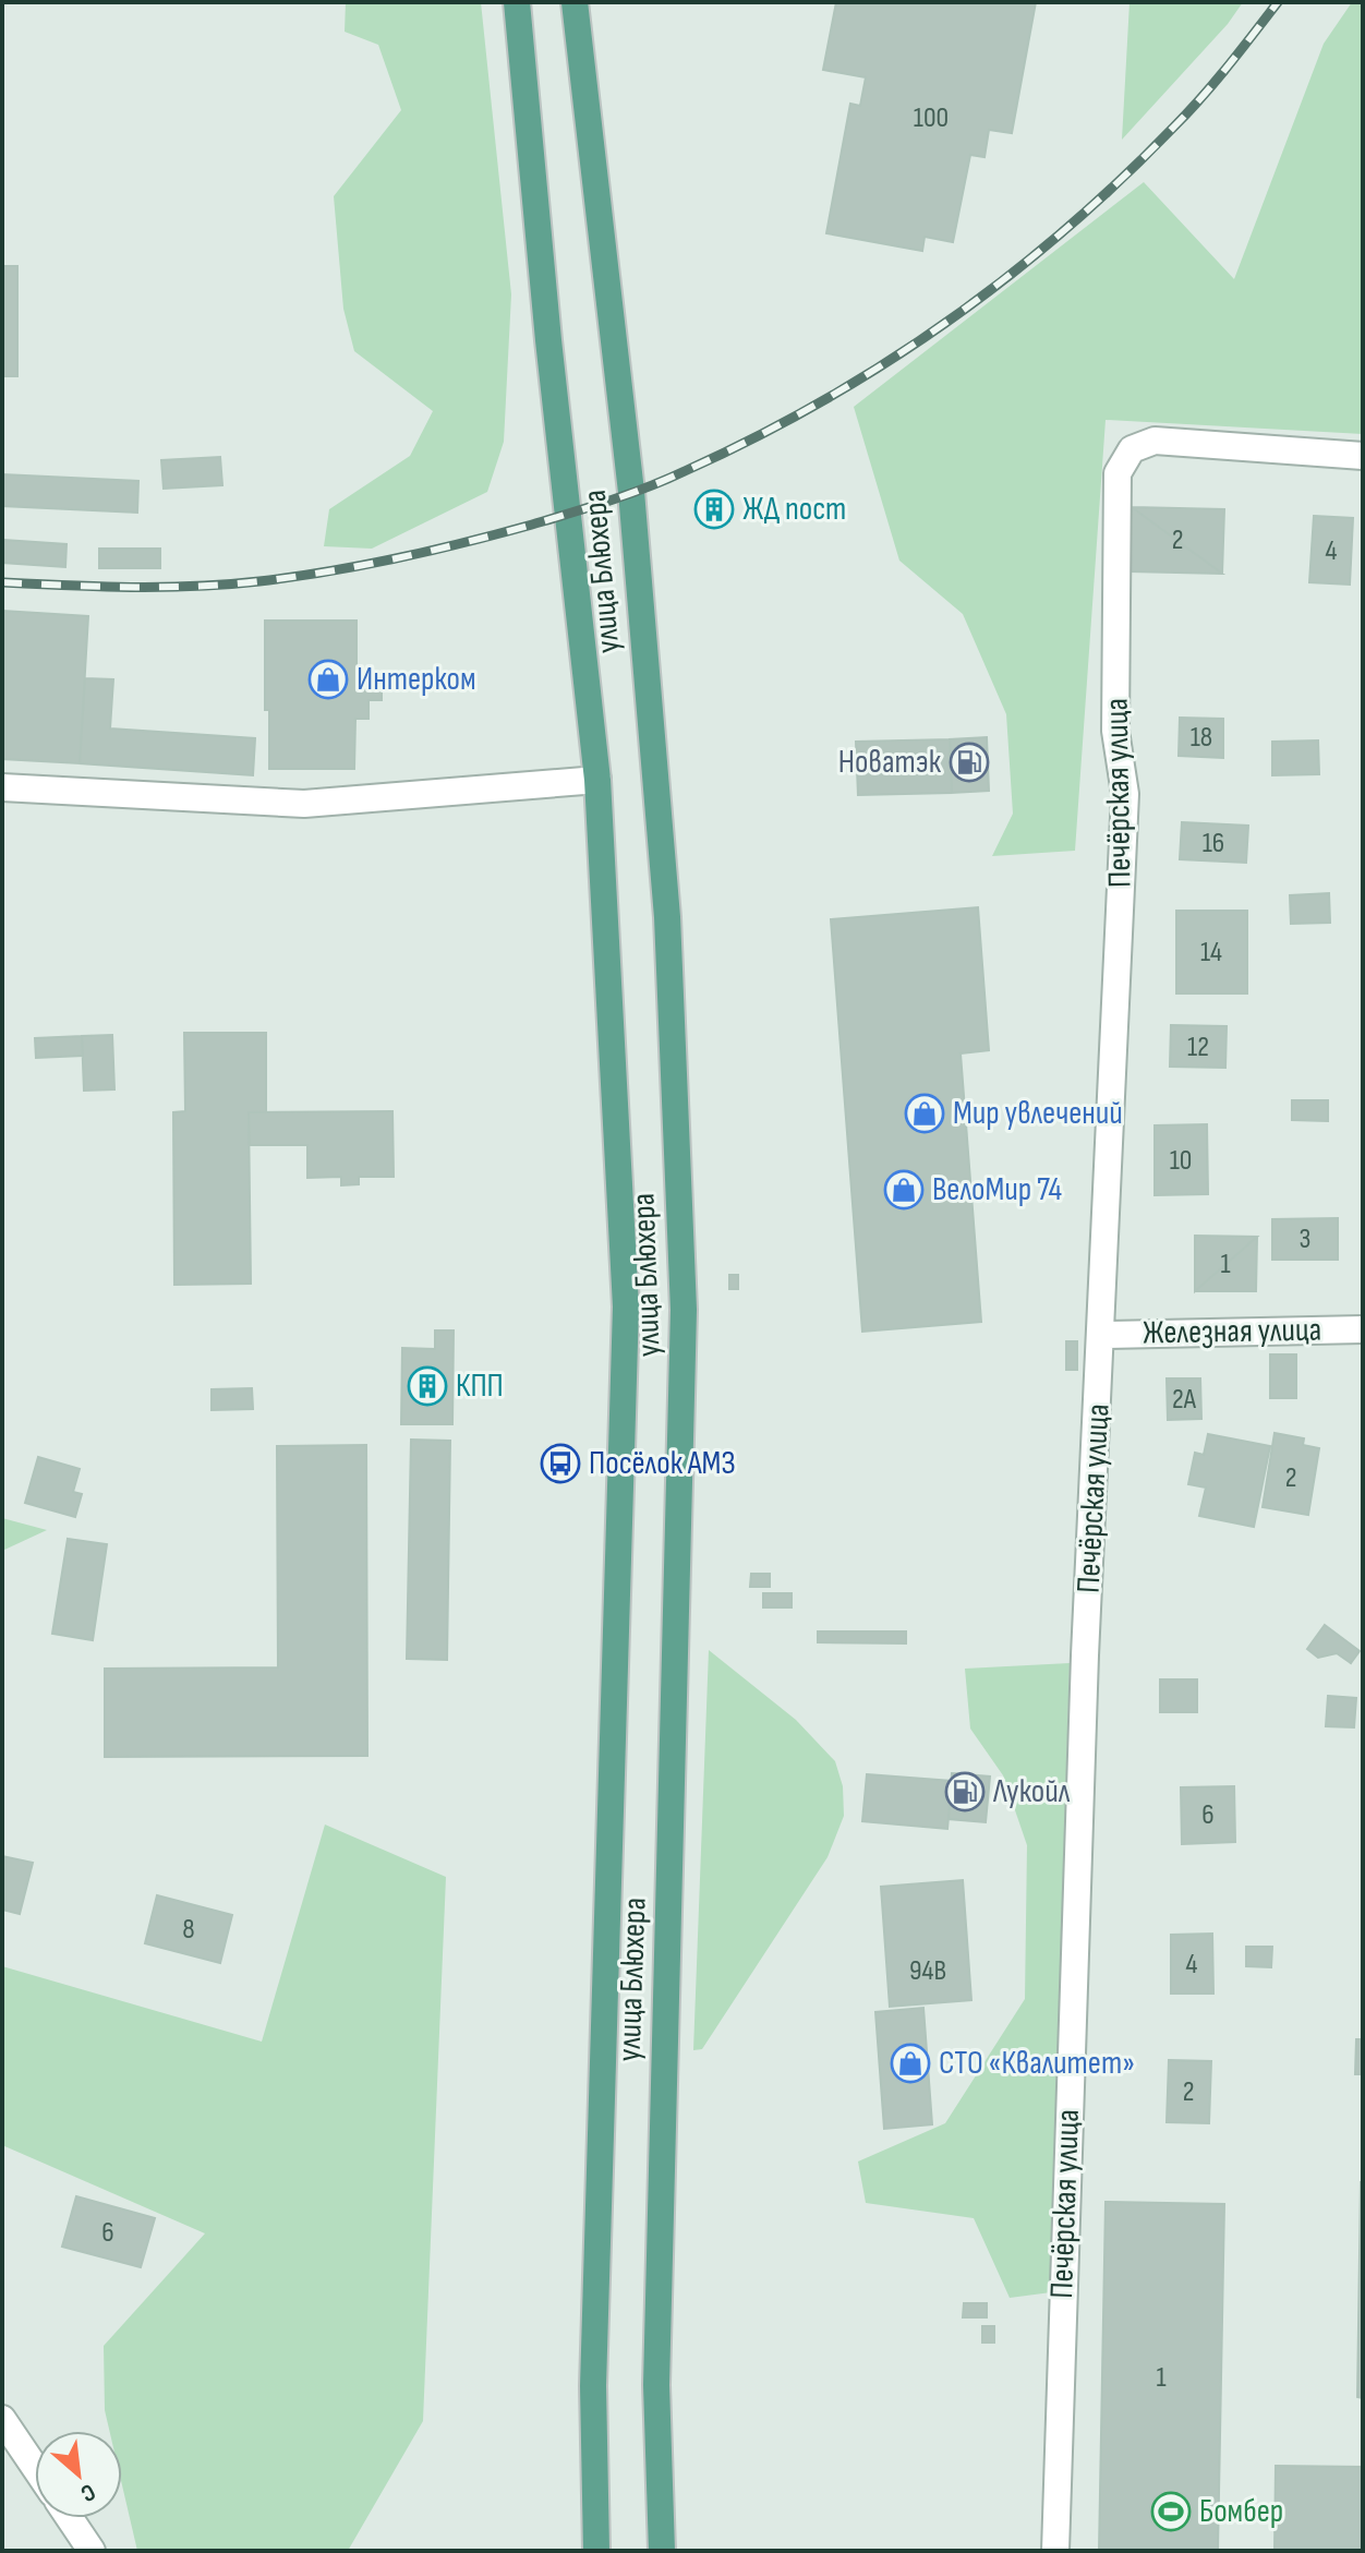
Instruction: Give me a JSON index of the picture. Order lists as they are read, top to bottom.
{
  "streets": {
    "main road": ["улица Блюхера"],
    "street": ["Печёрская улица", "Железная улица"]
  },
  "crossings": [
    ["Печёрская улица", "Железная улица"]
  ],
  "places": {
    "building": ["ЖД пост", "КПП"],
    "shop": [
      "Интерком",
      "Мир увлечений",
      "ВелоМир 74",
      "СТО «Квалитет»"
    ],
    "fuel station": ["Новатэк", "Лукойл"],
    "bus stop": ["Посёлок АМЗ"],
    "sports": ["Бомбер"]
  },
  "house_numbers": [
    "100",
    "2",
    "4",
    "18",
    "16",
    "14",
    "12",
    "10",
    "3",
    "1",
    "2А",
    "2",
    "6",
    "8",
    "4",
    "94В",
    "2",
    "6",
    "1"
  ],
  "north": "bottom right"
}
